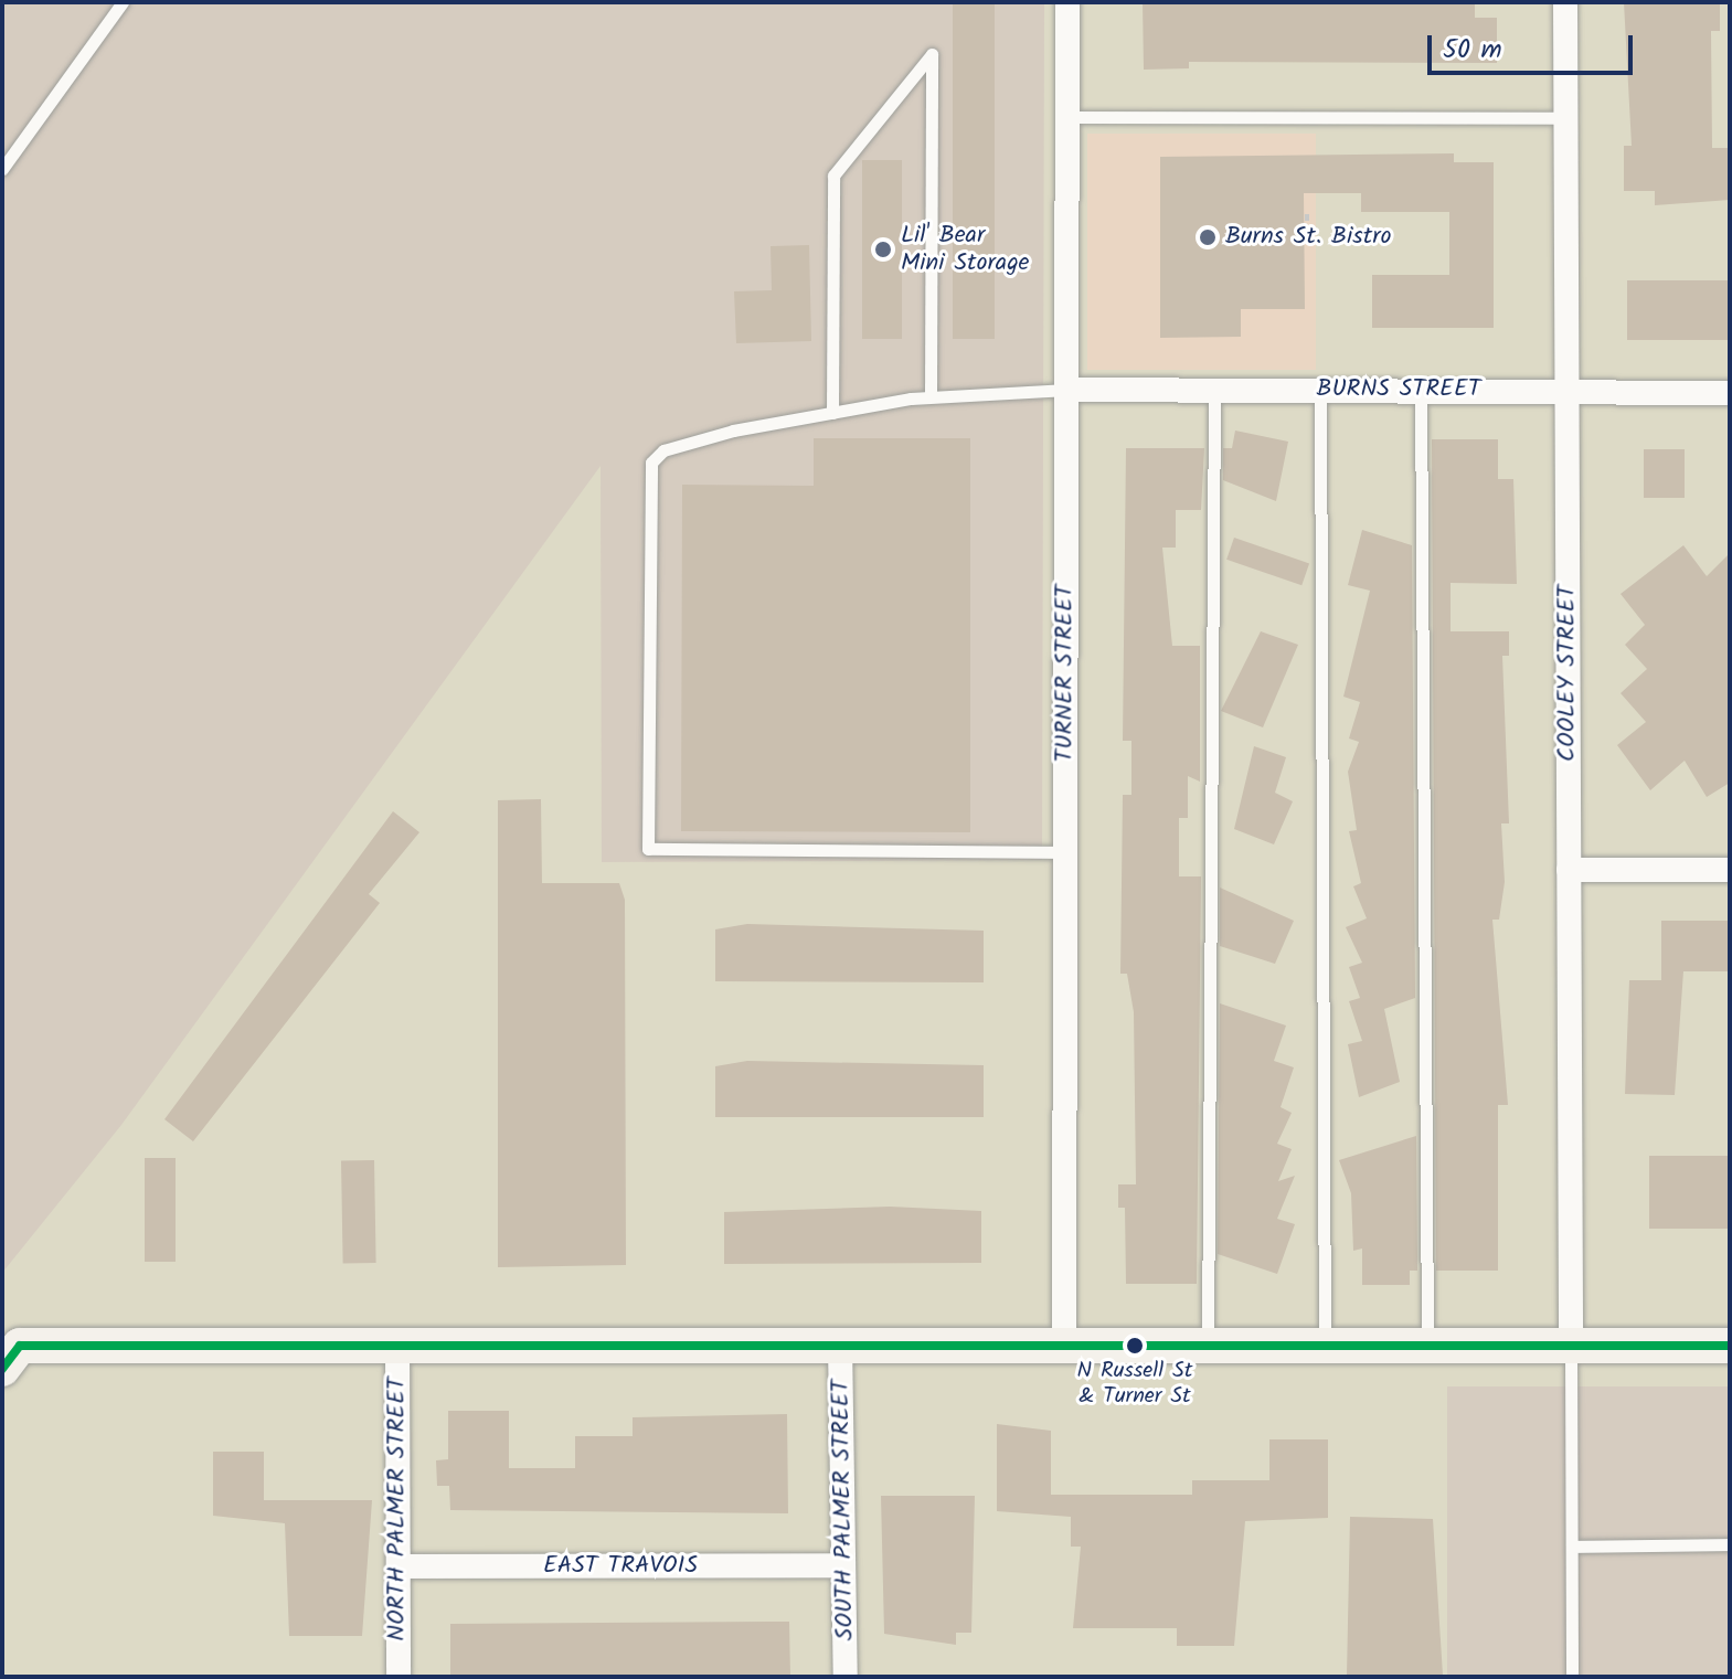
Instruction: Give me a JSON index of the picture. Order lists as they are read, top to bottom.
{
  "streets": {
    "street": [
      "BURNS STREET",
      "TURNER STREET",
      "COOLEY STREET",
      "NORTH PALMER STREET",
      "SOUTH PALMER STREET",
      "EAST TRAVOIS"
    ]
  },
  "crossings": [
    ["BURNS STREET", "TURNER STREET"],
    ["BURNS STREET", "COOLEY STREET"],
    ["NORTH PALMER STREET", "EAST TRAVOIS"],
    ["SOUTH PALMER STREET", "EAST TRAVOIS"]
  ],
  "places": ["Burns St. Bistro", "Lil' Bear Mini Storage", "N Russell St & Turner St"],
  "scale_bar": "50 m"
}
